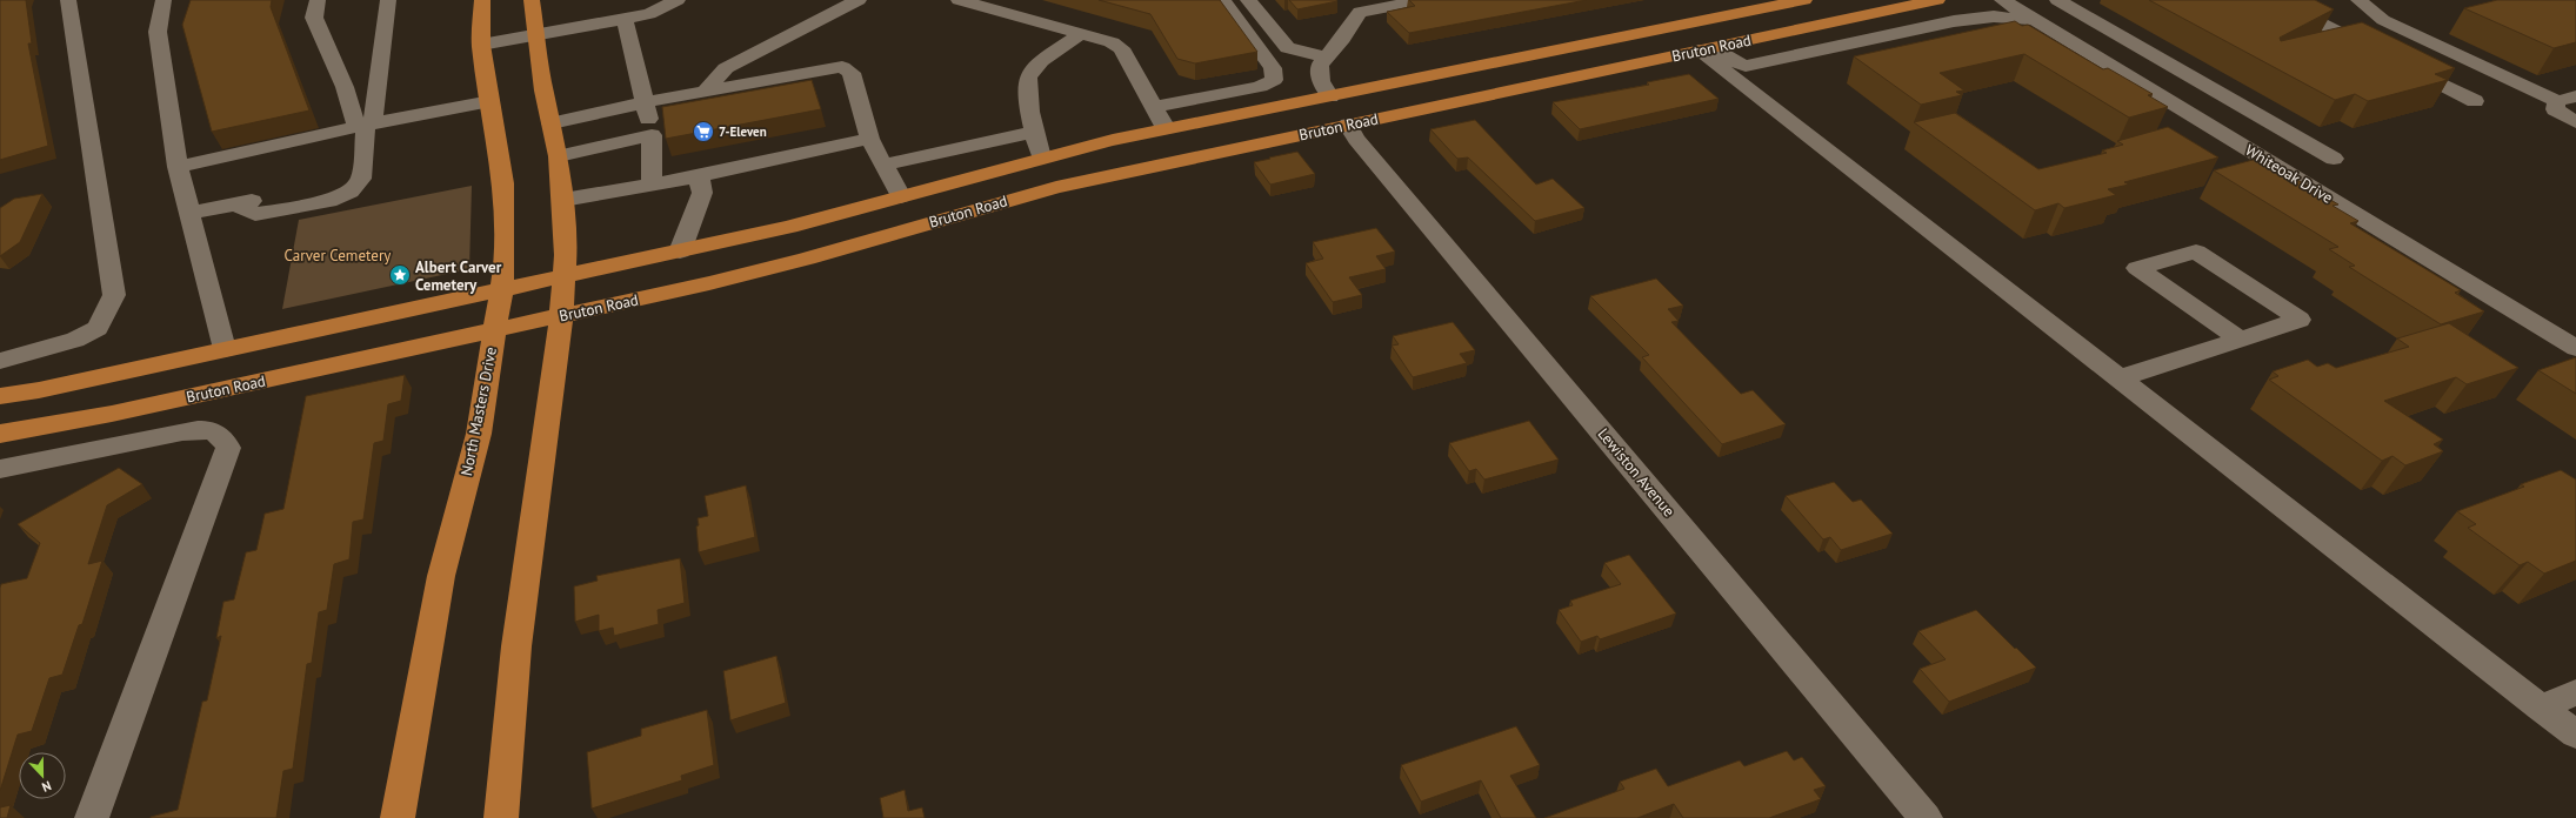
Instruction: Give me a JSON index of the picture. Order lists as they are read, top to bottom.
{
  "streets": {
    "main road": ["Bruton Road", "North Masters Drive"],
    "street": ["Whiteoak Drive", "Lewiston Avenue"]
  },
  "crossings": [
    ["Bruton Road", "North Masters Drive"],
    ["Bruton Road", "Lewiston Avenue"]
  ],
  "parks": ["Carver Cemetery"],
  "places": {
    "supermarket": ["7-Eleven"],
    "place": ["Albert Carver Cemetery"]
  },
  "north": "bottom"
}
